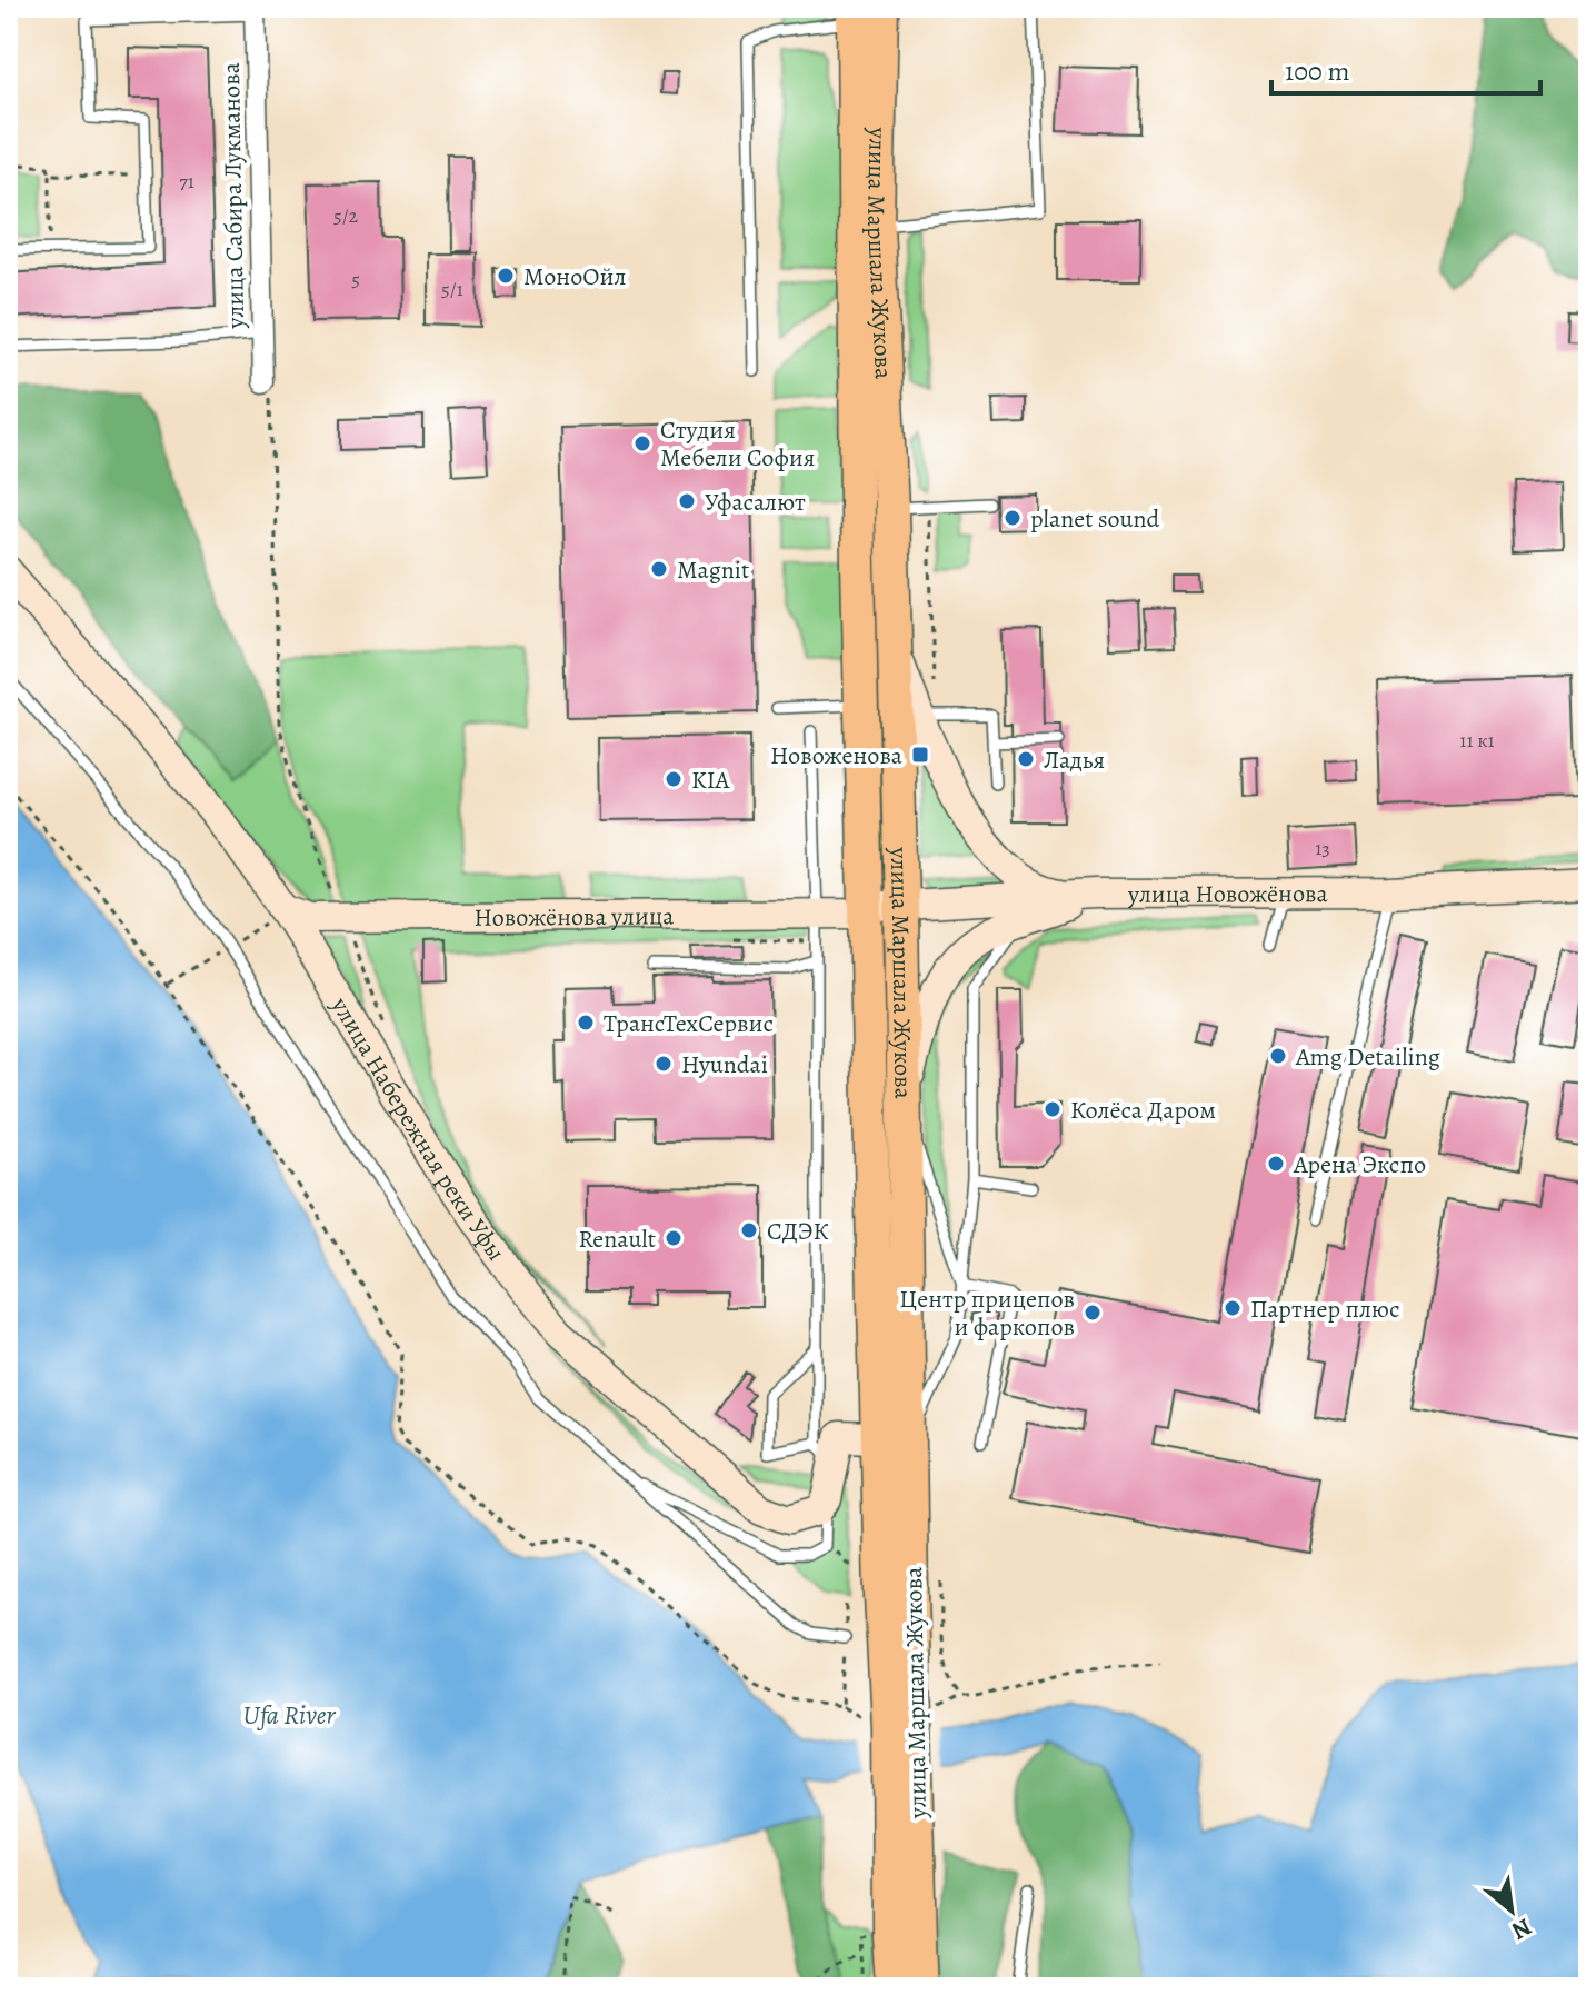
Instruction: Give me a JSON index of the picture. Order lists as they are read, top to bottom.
{
  "streets": {
    "main road": ["улица Маршала Жукова"],
    "street": [
      "улица Сабира Лукманова",
      "улица Новожёнова",
      "Новожёнова улица",
      "улица Набережная реки Уфы"
    ]
  },
  "crossings": [
    ["улица Маршала Жукова", "улица Новожёнова"],
    ["улица Маршала Жукова", "Новожёнова улица"],
    ["улица Новожёнова", "Новожёнова улица"],
    ["Новожёнова улица", "улица Набережная реки Уфы"]
  ],
  "water": ["Ufa River"],
  "places": {
    "other": [
      "МоноОйл",
      "Студия Мебели София",
      "Уфасалют",
      "planet sound",
      "Magnit",
      "Ладья",
      "KIA",
      "ТрансТехСервис",
      "Amg Detailing",
      "Hyundai",
      "Колёса Даром",
      "Арена Экспо",
      "СДЭК",
      "Renault",
      "Партнер плюс",
      "Центр прицепов и фаркопов"
    ],
    "transit": ["Новоженова"]
  },
  "house_numbers": [
    "71",
    "5/2",
    "5",
    "5/1",
    "11 к1",
    "13"
  ],
  "scale_bar": "100 m",
  "north": "bottom right"
}
